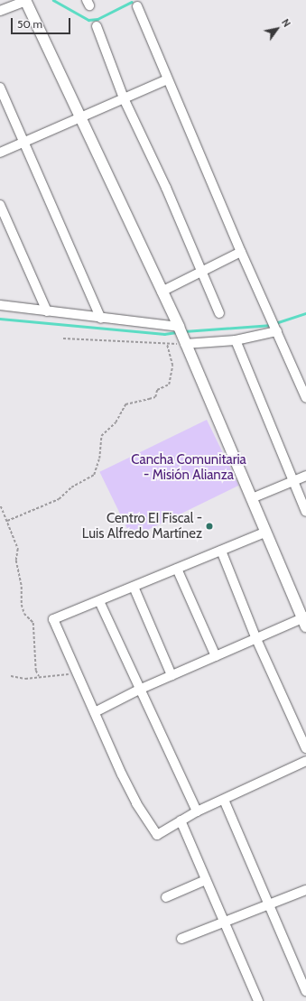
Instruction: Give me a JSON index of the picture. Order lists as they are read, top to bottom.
{
  "parks": ["Cancha Comunitaria - Misión Alianza"],
  "places": ["Centro EI Fiscal - Luis Alfredo Martínez"],
  "scale_bar": "50 m",
  "north": "top right"
}
